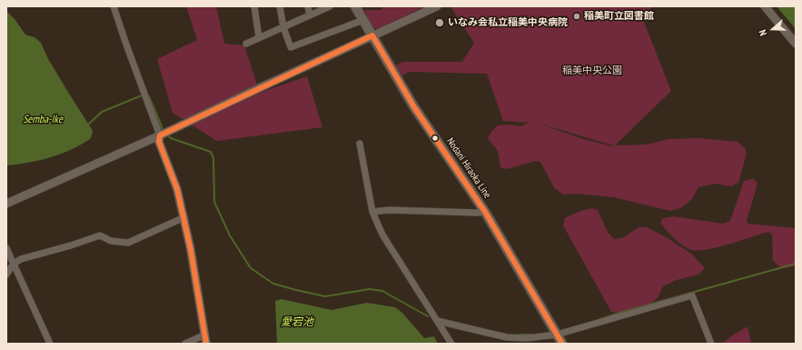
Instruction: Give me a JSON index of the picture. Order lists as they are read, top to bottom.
{
  "streets": {
    "main road": ["Nodani Hiraoka Line"]
  },
  "water": ["Semba-Ike", "愛宕池"],
  "parks": ["稲美中央公園"],
  "places": ["稲美町立図書館", "いなみ会私立稲美中央病院"],
  "north": "left"
}
